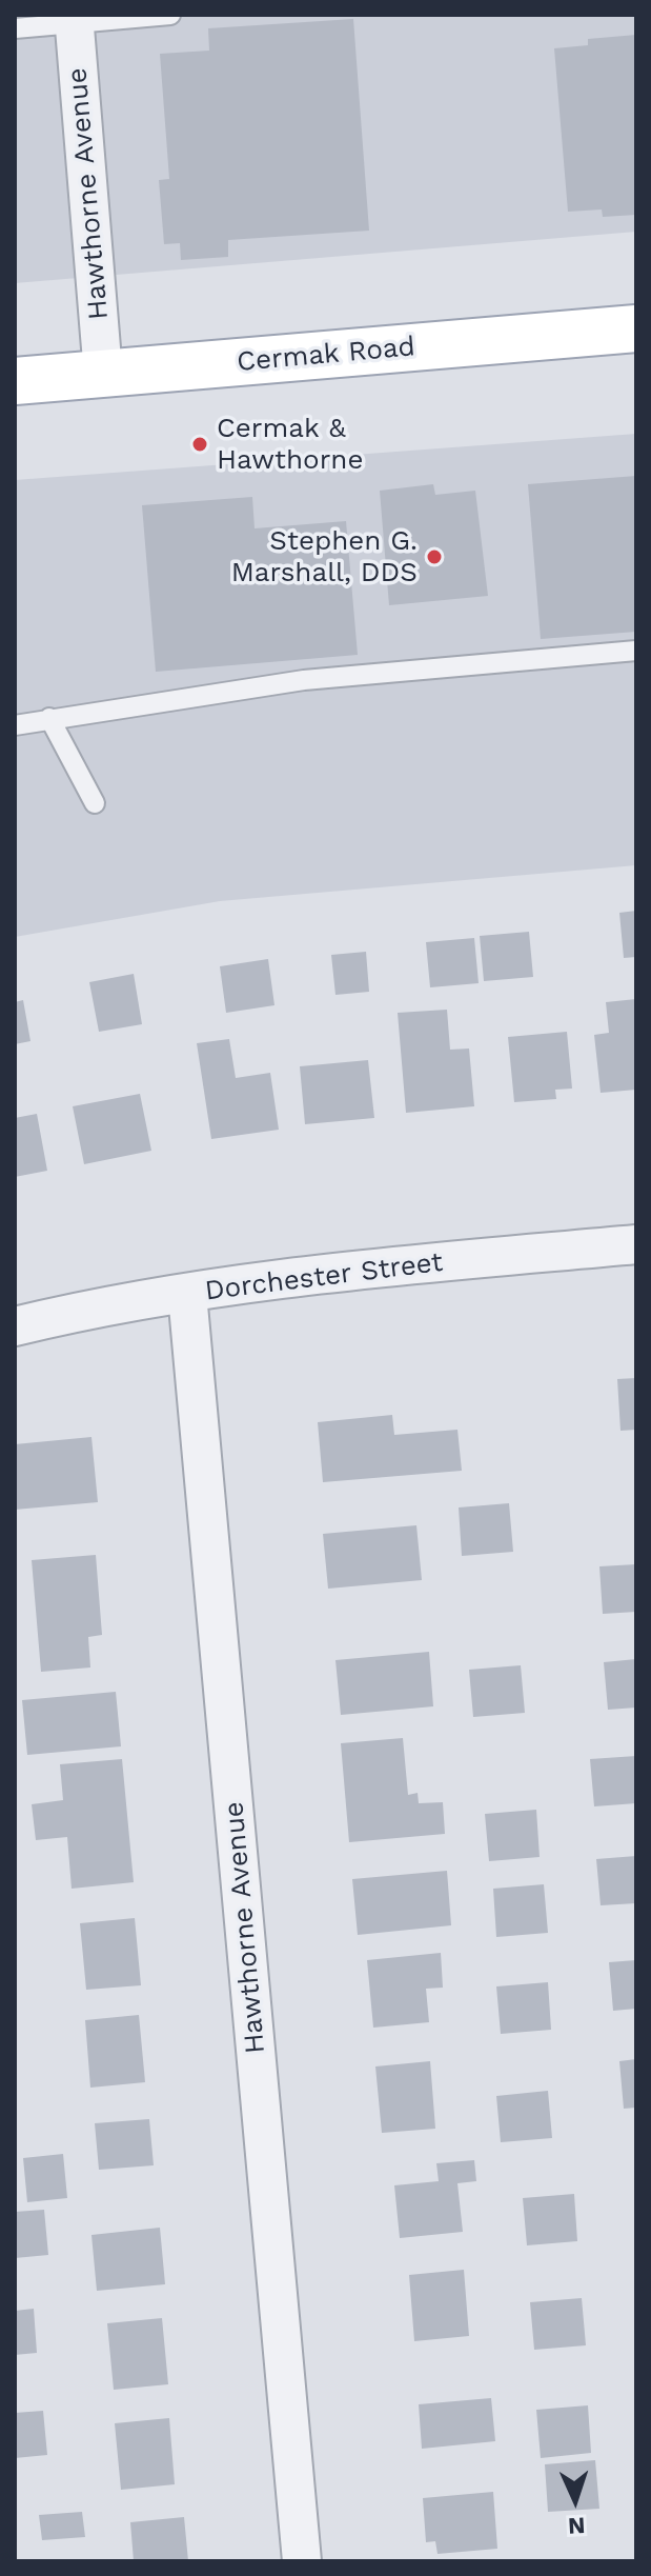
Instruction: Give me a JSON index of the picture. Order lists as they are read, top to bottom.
{
  "streets": {
    "main road": ["Cermak Road"],
    "street": ["Hawthorne Avenue", "Dorchester Street"]
  },
  "crossings": [
    ["Hawthorne Avenue", "Cermak Road"],
    ["Hawthorne Avenue", "Dorchester Street"]
  ],
  "places": ["Cermak & Hawthorne", "Stephen G. Marshall, DDS"],
  "north": "bottom"
}
